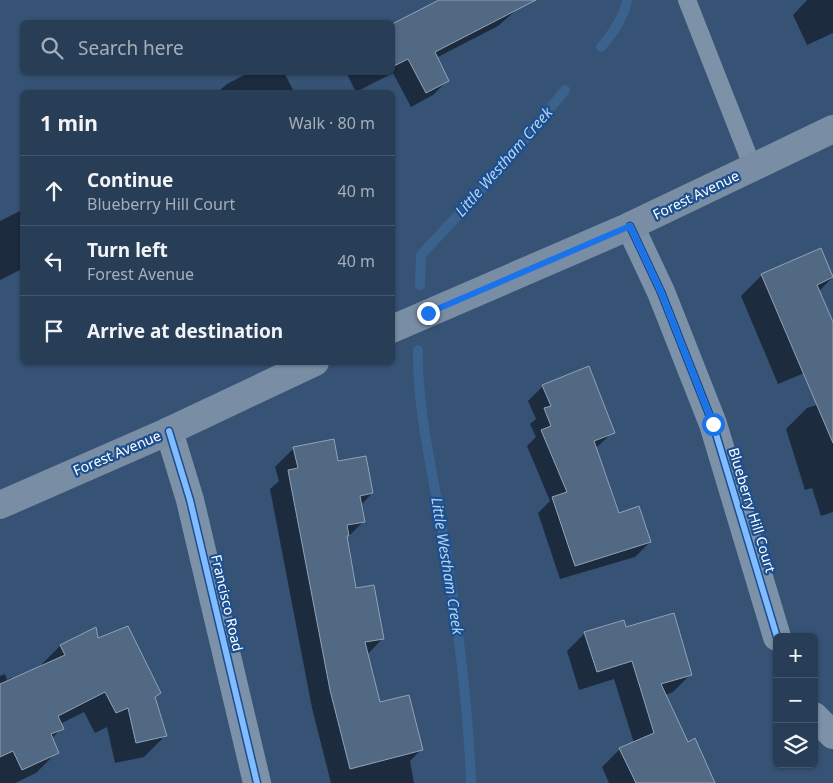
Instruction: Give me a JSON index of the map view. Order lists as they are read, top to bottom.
{
  "streets": {
    "main road": ["Forest Avenue"],
    "street": ["Blueberry Hill Court", "Francisco Road"]
  },
  "crossings": [
    ["Forest Avenue", "Blueberry Hill Court"],
    ["Forest Avenue", "Francisco Road"]
  ],
  "water": ["Little Westham Creek"],
  "page": {
    "search": "Search here",
    "heading": ["1 min", "Walk · 80 m"],
    "list": [
      ["Continue", "Blueberry Hill Court", "40 m"],
      ["Turn left", "Forest Avenue", "40 m"],
      "Arrive at destination"
    ],
    "map_buttons": ["+", "−"]
  }
}
